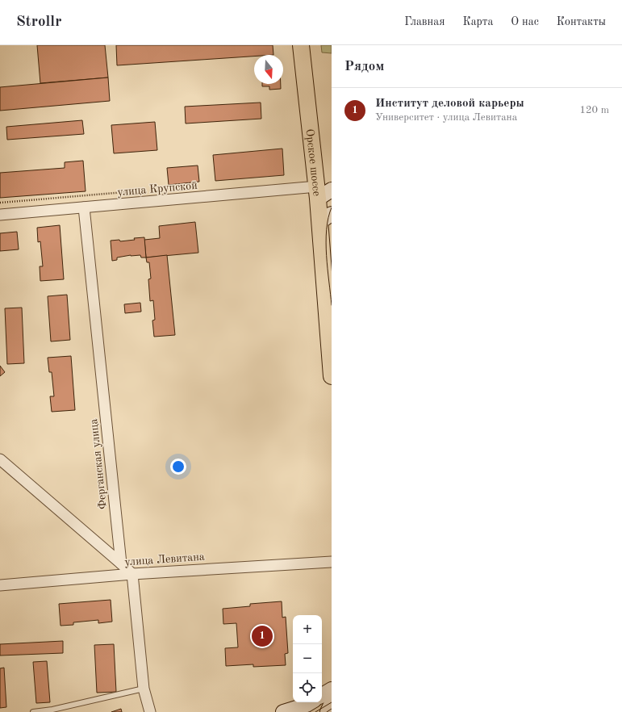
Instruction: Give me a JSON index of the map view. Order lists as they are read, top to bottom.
{
  "streets": {
    "main road": ["Орское шоссе"],
    "street": ["улица Крупской", "Ферганская улица", "улица Левитана"]
  },
  "crossings": [
    ["Орское шоссе", "улица Крупской"],
    ["улица Крупской", "Ферганская улица"]
  ],
  "north": "bottom",
  "page": {
    "header": "Strollr",
    "nav": [
      "Главная",
      "Карта",
      "О нас",
      "Контакты"
    ],
    "heading": "Рядом",
    "list": [
      {
        "mark": "1",
        "name": "Институт деловой карьеры",
        "note": "Университет · улица Левитана",
        "value": "120 m"
      }
    ],
    "map_buttons": ["+", "−"],
    "pins": "1"
  }
}
